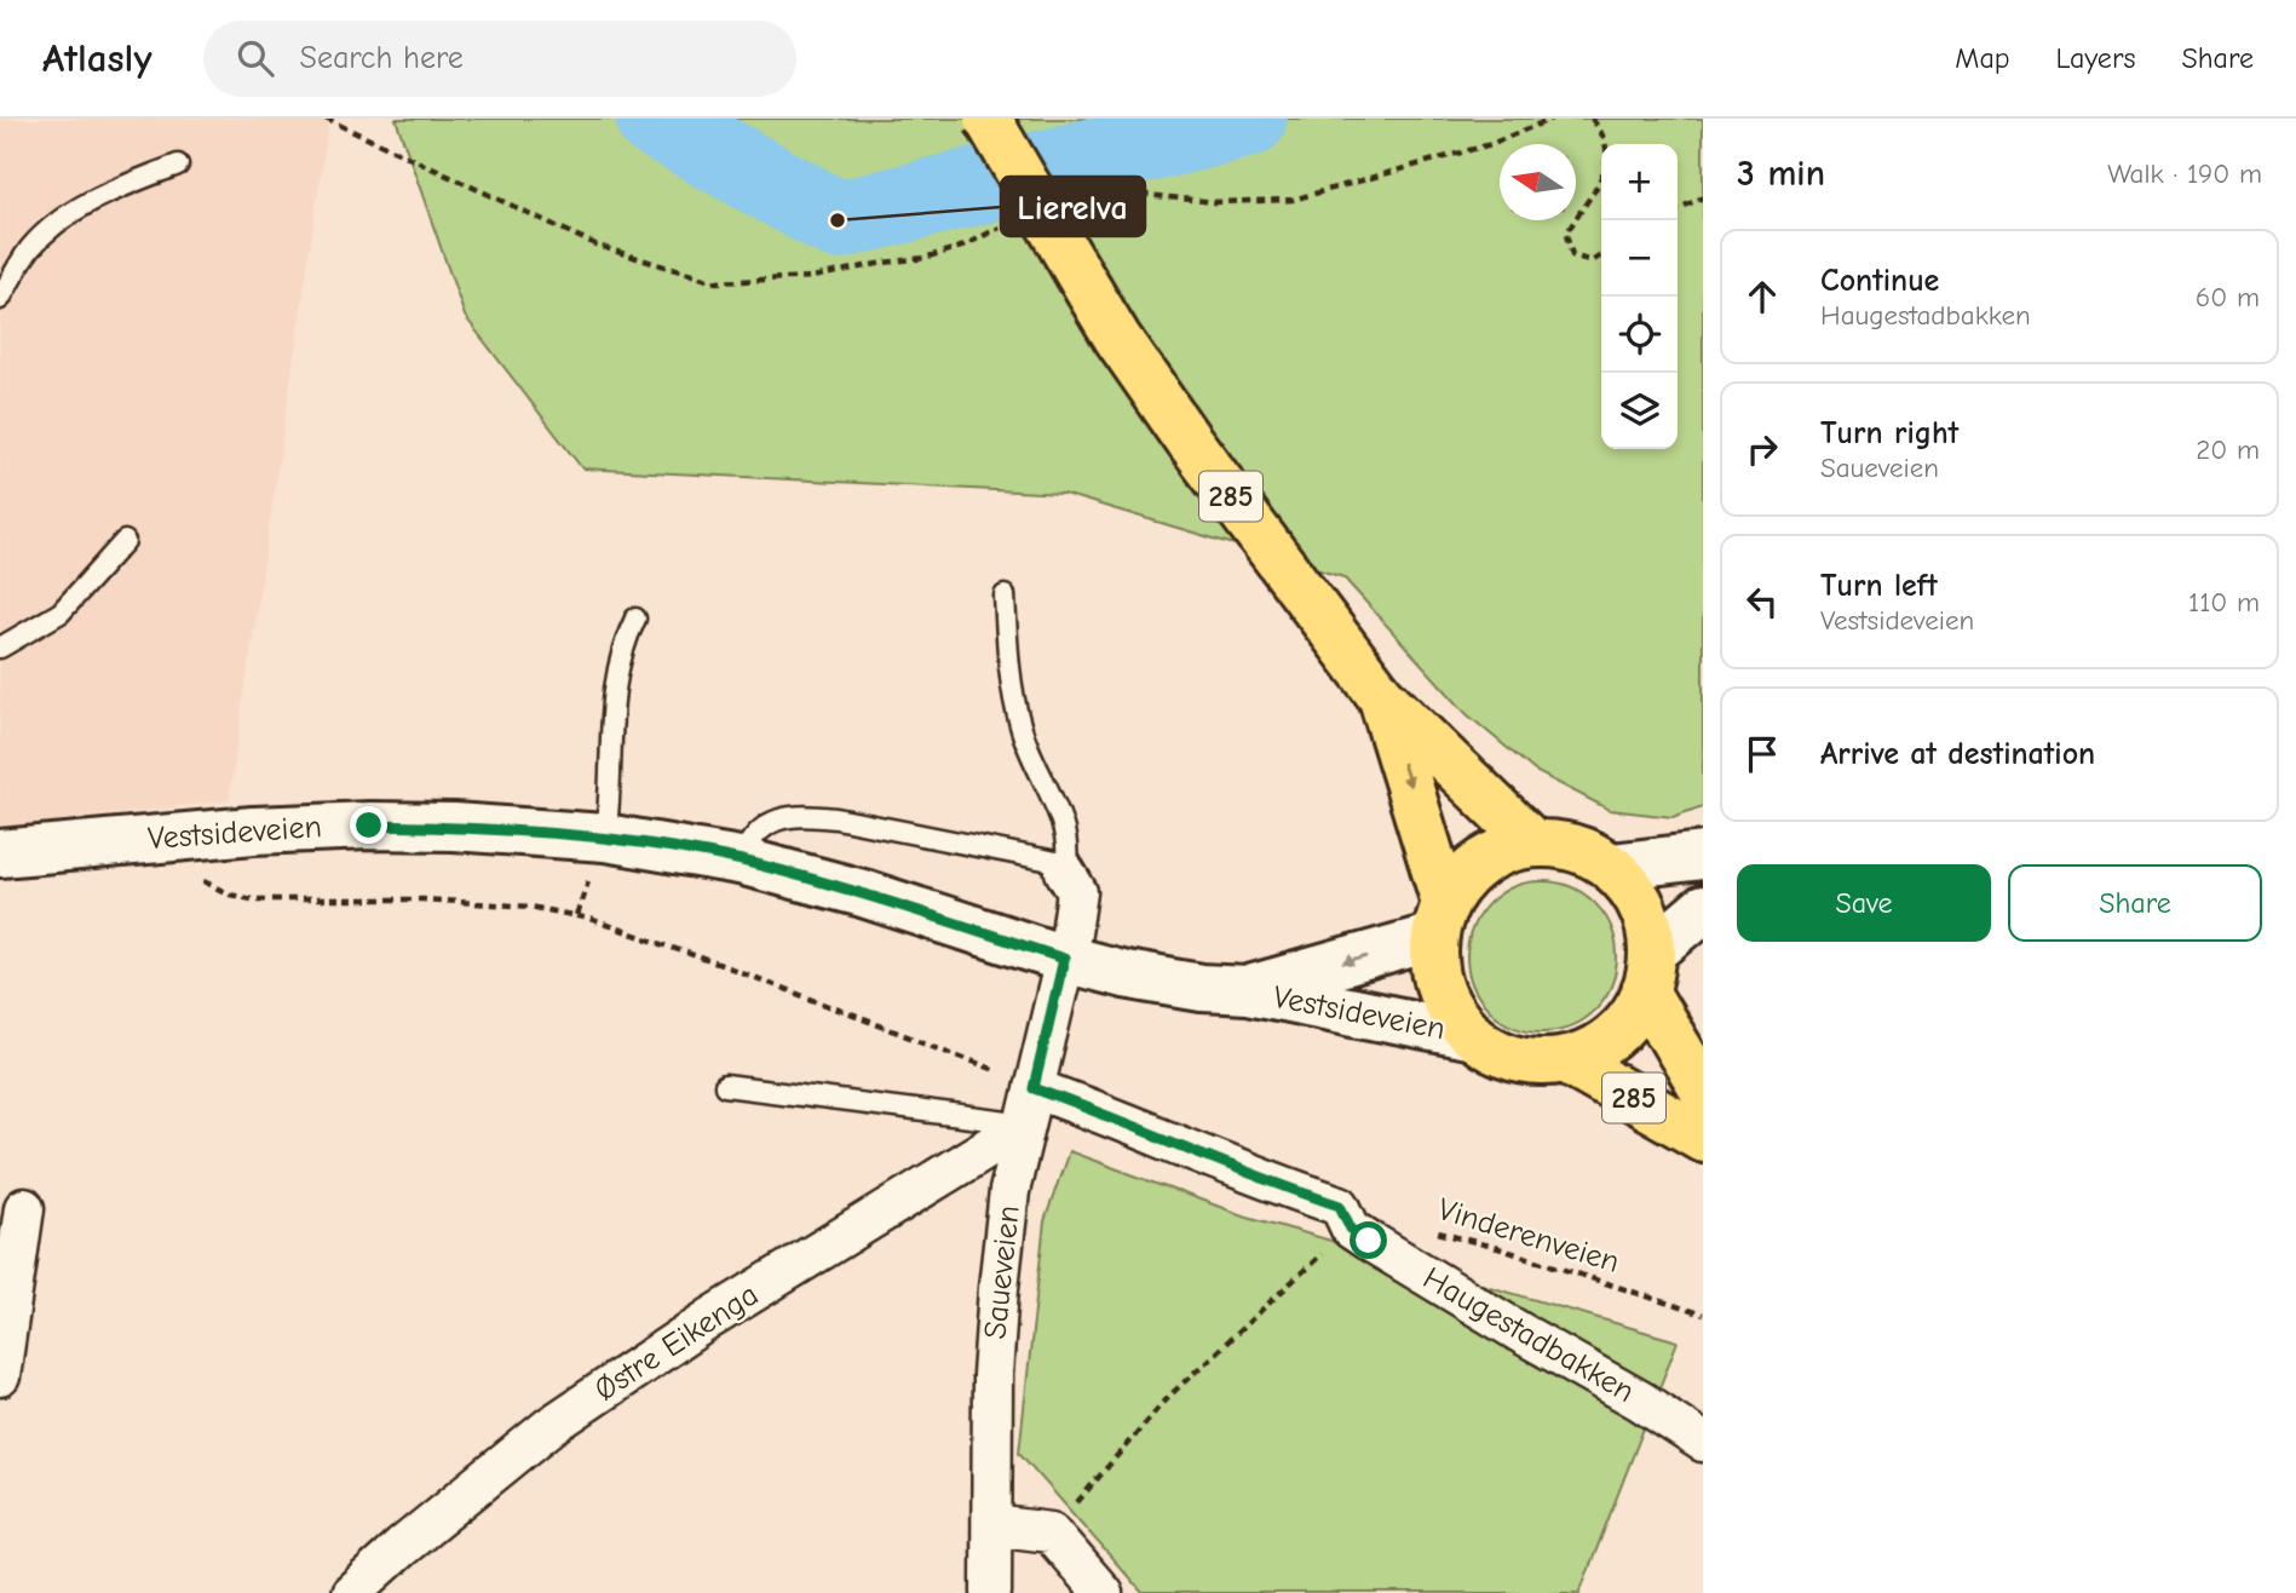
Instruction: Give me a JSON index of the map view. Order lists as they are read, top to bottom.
{
  "streets": {
    "main road": ["285", "Vestsideveien"],
    "street": ["Saueveien", "Haugestadbakken", "Østre Eikenga"],
    "path": ["Vinderenveien"]
  },
  "crossings": [
    ["285", "Vestsideveien"],
    ["Vestsideveien", "Saueveien"],
    ["Saueveien", "Haugestadbakken"],
    ["Saueveien", "Østre Eikenga"]
  ],
  "places": ["Lierelva"],
  "north": "left",
  "page": {
    "header": "Atlasly",
    "search": "Search here",
    "nav": ["Map", "Layers", "Share"],
    "heading": ["3 min", "Walk · 190 m"],
    "map_buttons": ["+", "−"],
    "list": [
      ["Continue", "Haugestadbakken", "60 m"],
      ["Turn right", "Saueveien", "20 m"],
      ["Turn left", "Vestsideveien", "110 m"],
      "Arrive at destination"
    ],
    "buttons": ["Save", "Share"]
  }
}
